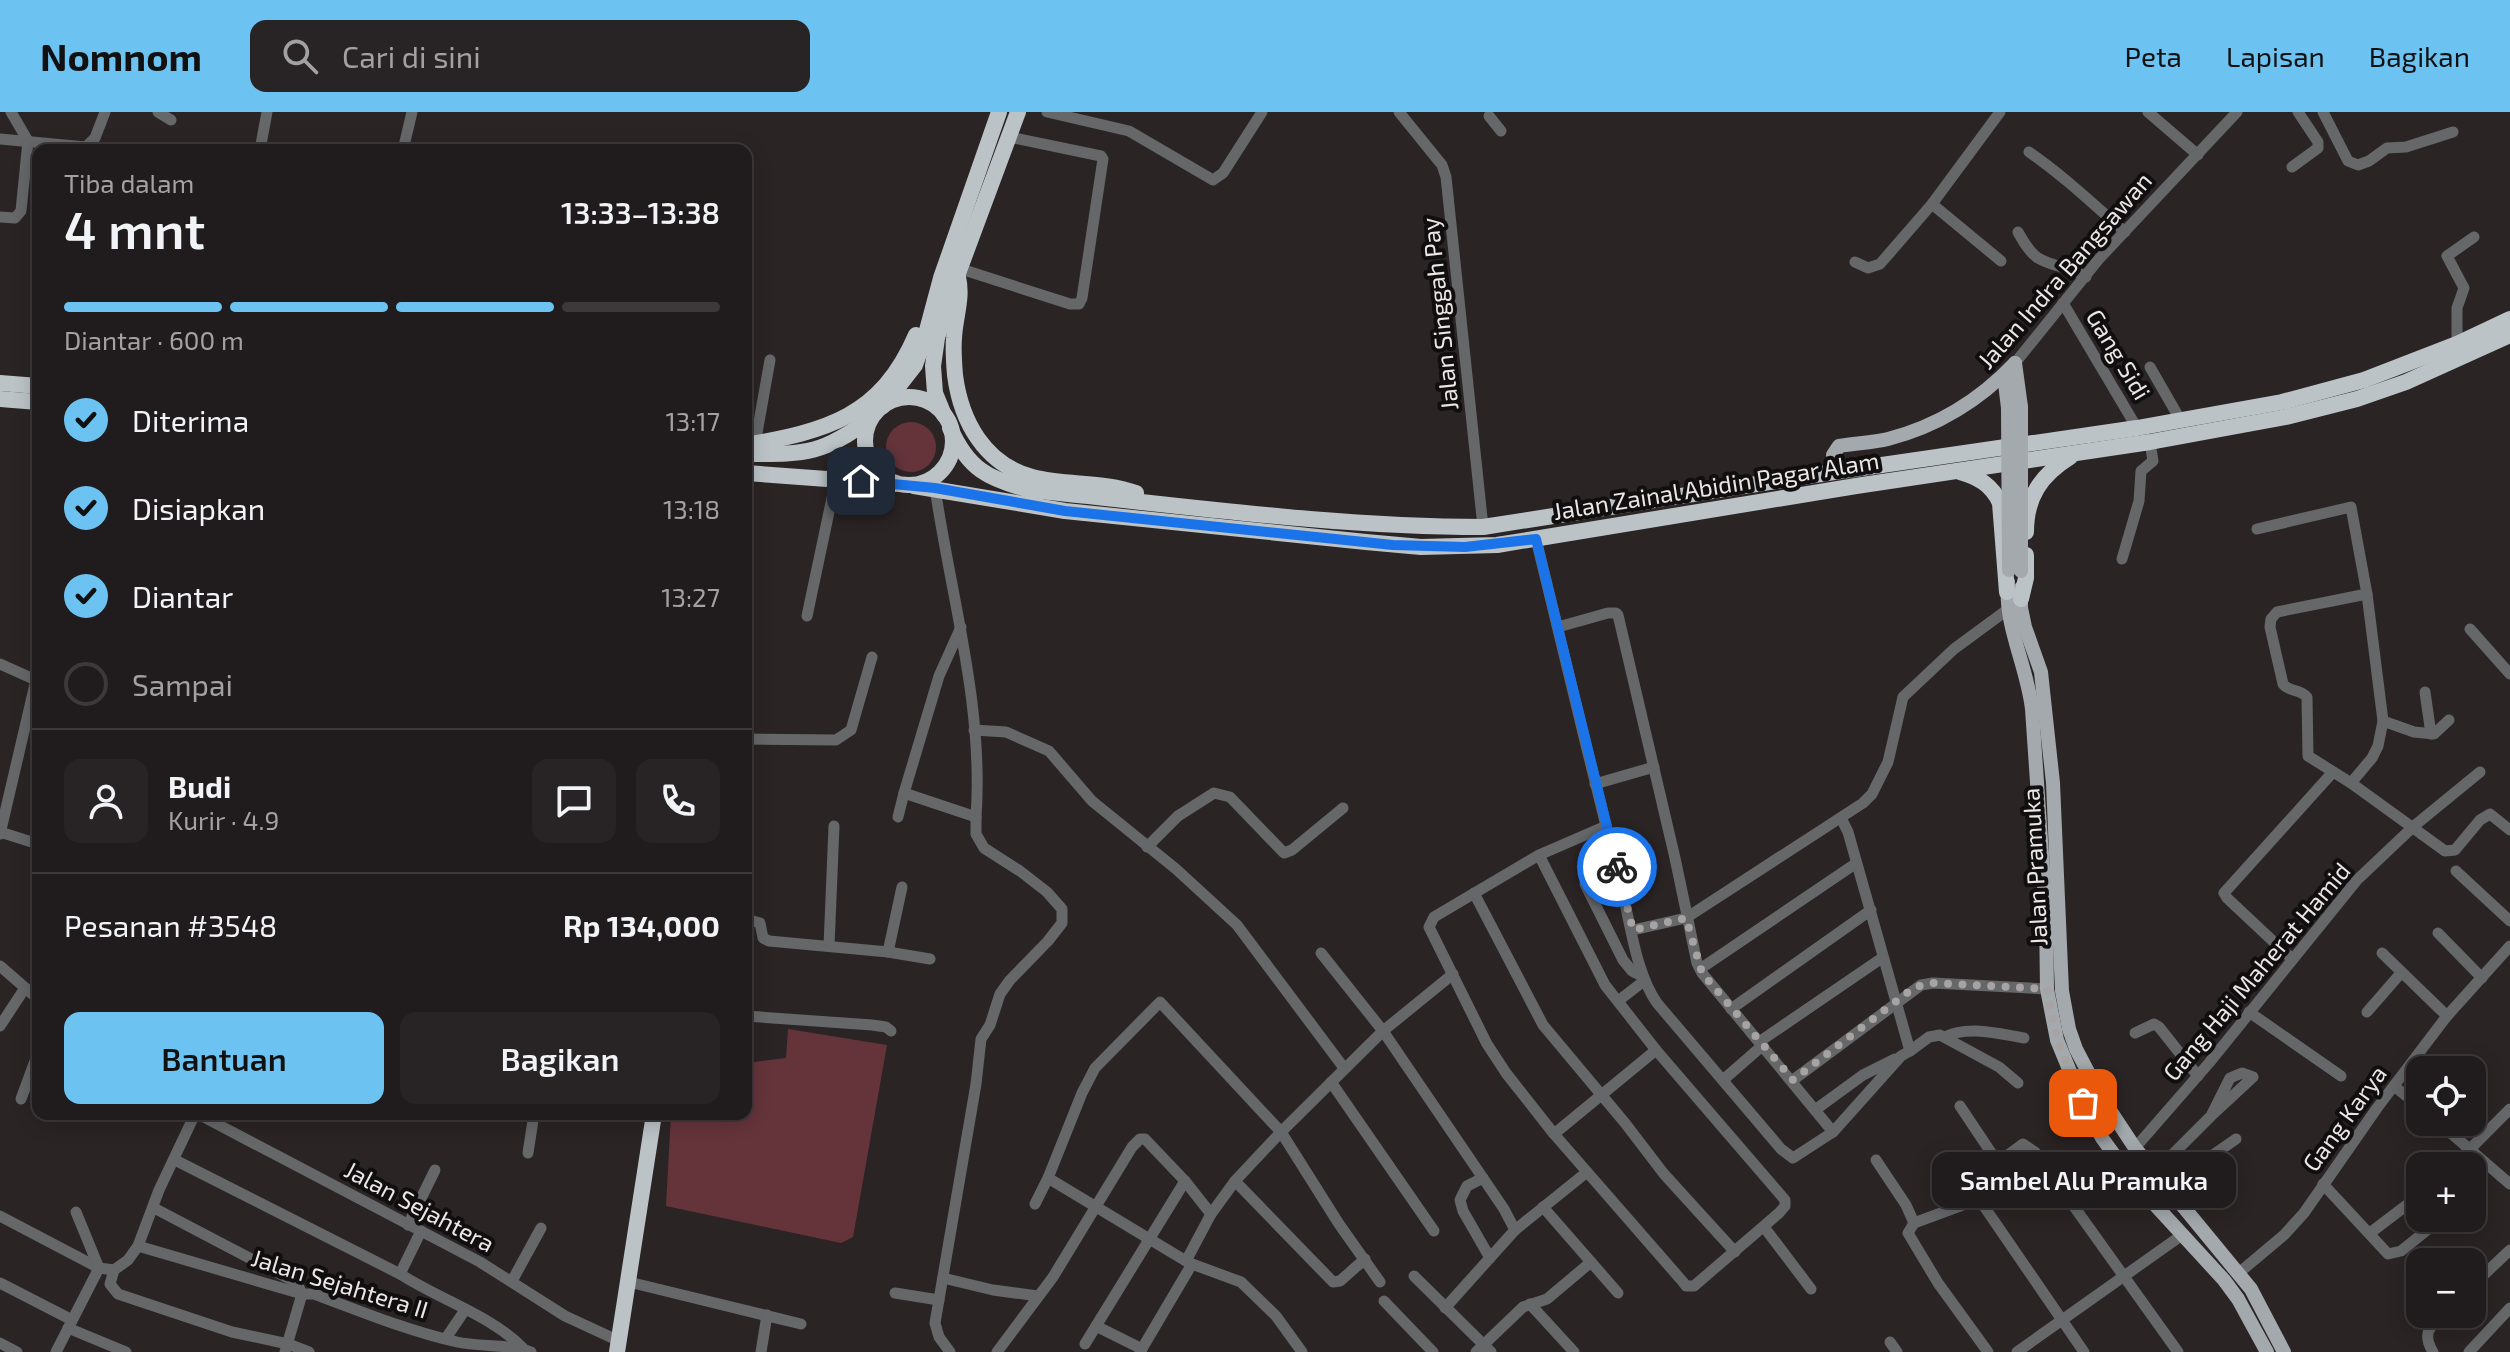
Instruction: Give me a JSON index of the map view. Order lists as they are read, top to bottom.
{
  "streets": {
    "highway": ["Jalan Zainal Abidin Pagar Alam"],
    "main road": ["Jalan Indra Bangsawan", "Jalan Pramuka"],
    "street": [
      "Jalan Singgah Pay",
      "Gang Sidi",
      "Gang Haji Maherat Hamid",
      "Gang Karya",
      "Jalan Sejahtera",
      "Jalan Sejahtera II"
    ]
  },
  "crossings": [
    ["Jalan Indra Bangsawan", "Gang Sidi"],
    ["Jalan Indra Bangsawan", "Jalan Zainal Abidin Pagar Alam"],
    ["Jalan Indra Bangsawan", "Jalan Pramuka"],
    ["Jalan Singgah Pay", "Jalan Zainal Abidin Pagar Alam"],
    ["Gang Sidi", "Jalan Zainal Abidin Pagar Alam"],
    ["Jalan Pramuka", "Gang Haji Maherat Hamid"],
    ["Jalan Pramuka", "Gang Karya"]
  ],
  "places": ["Sambel Alu Pramuka"],
  "page": {
    "header": "Nomnom",
    "search": "Cari di sini",
    "nav": ["Peta", "Lapisan", "Bagikan"],
    "heading": ["4 mnt", "Tiba dalam", "13:33–13:38"],
    "panel": [
      "Budi",
      "Kurir · 4.9",
      "Pesanan #3548",
      "Rp 134,000"
    ],
    "bar": "Diantar · 600 m",
    "list": [
      ["Diterima", "13:17"],
      ["Disiapkan", "13:18"],
      ["Diantar", "13:27"],
      "Sampai"
    ],
    "buttons": ["Bantuan", "Bagikan"],
    "map_buttons": ["+", "−"],
    "bubble": "Sambel Alu Pramuka"
  }
}
